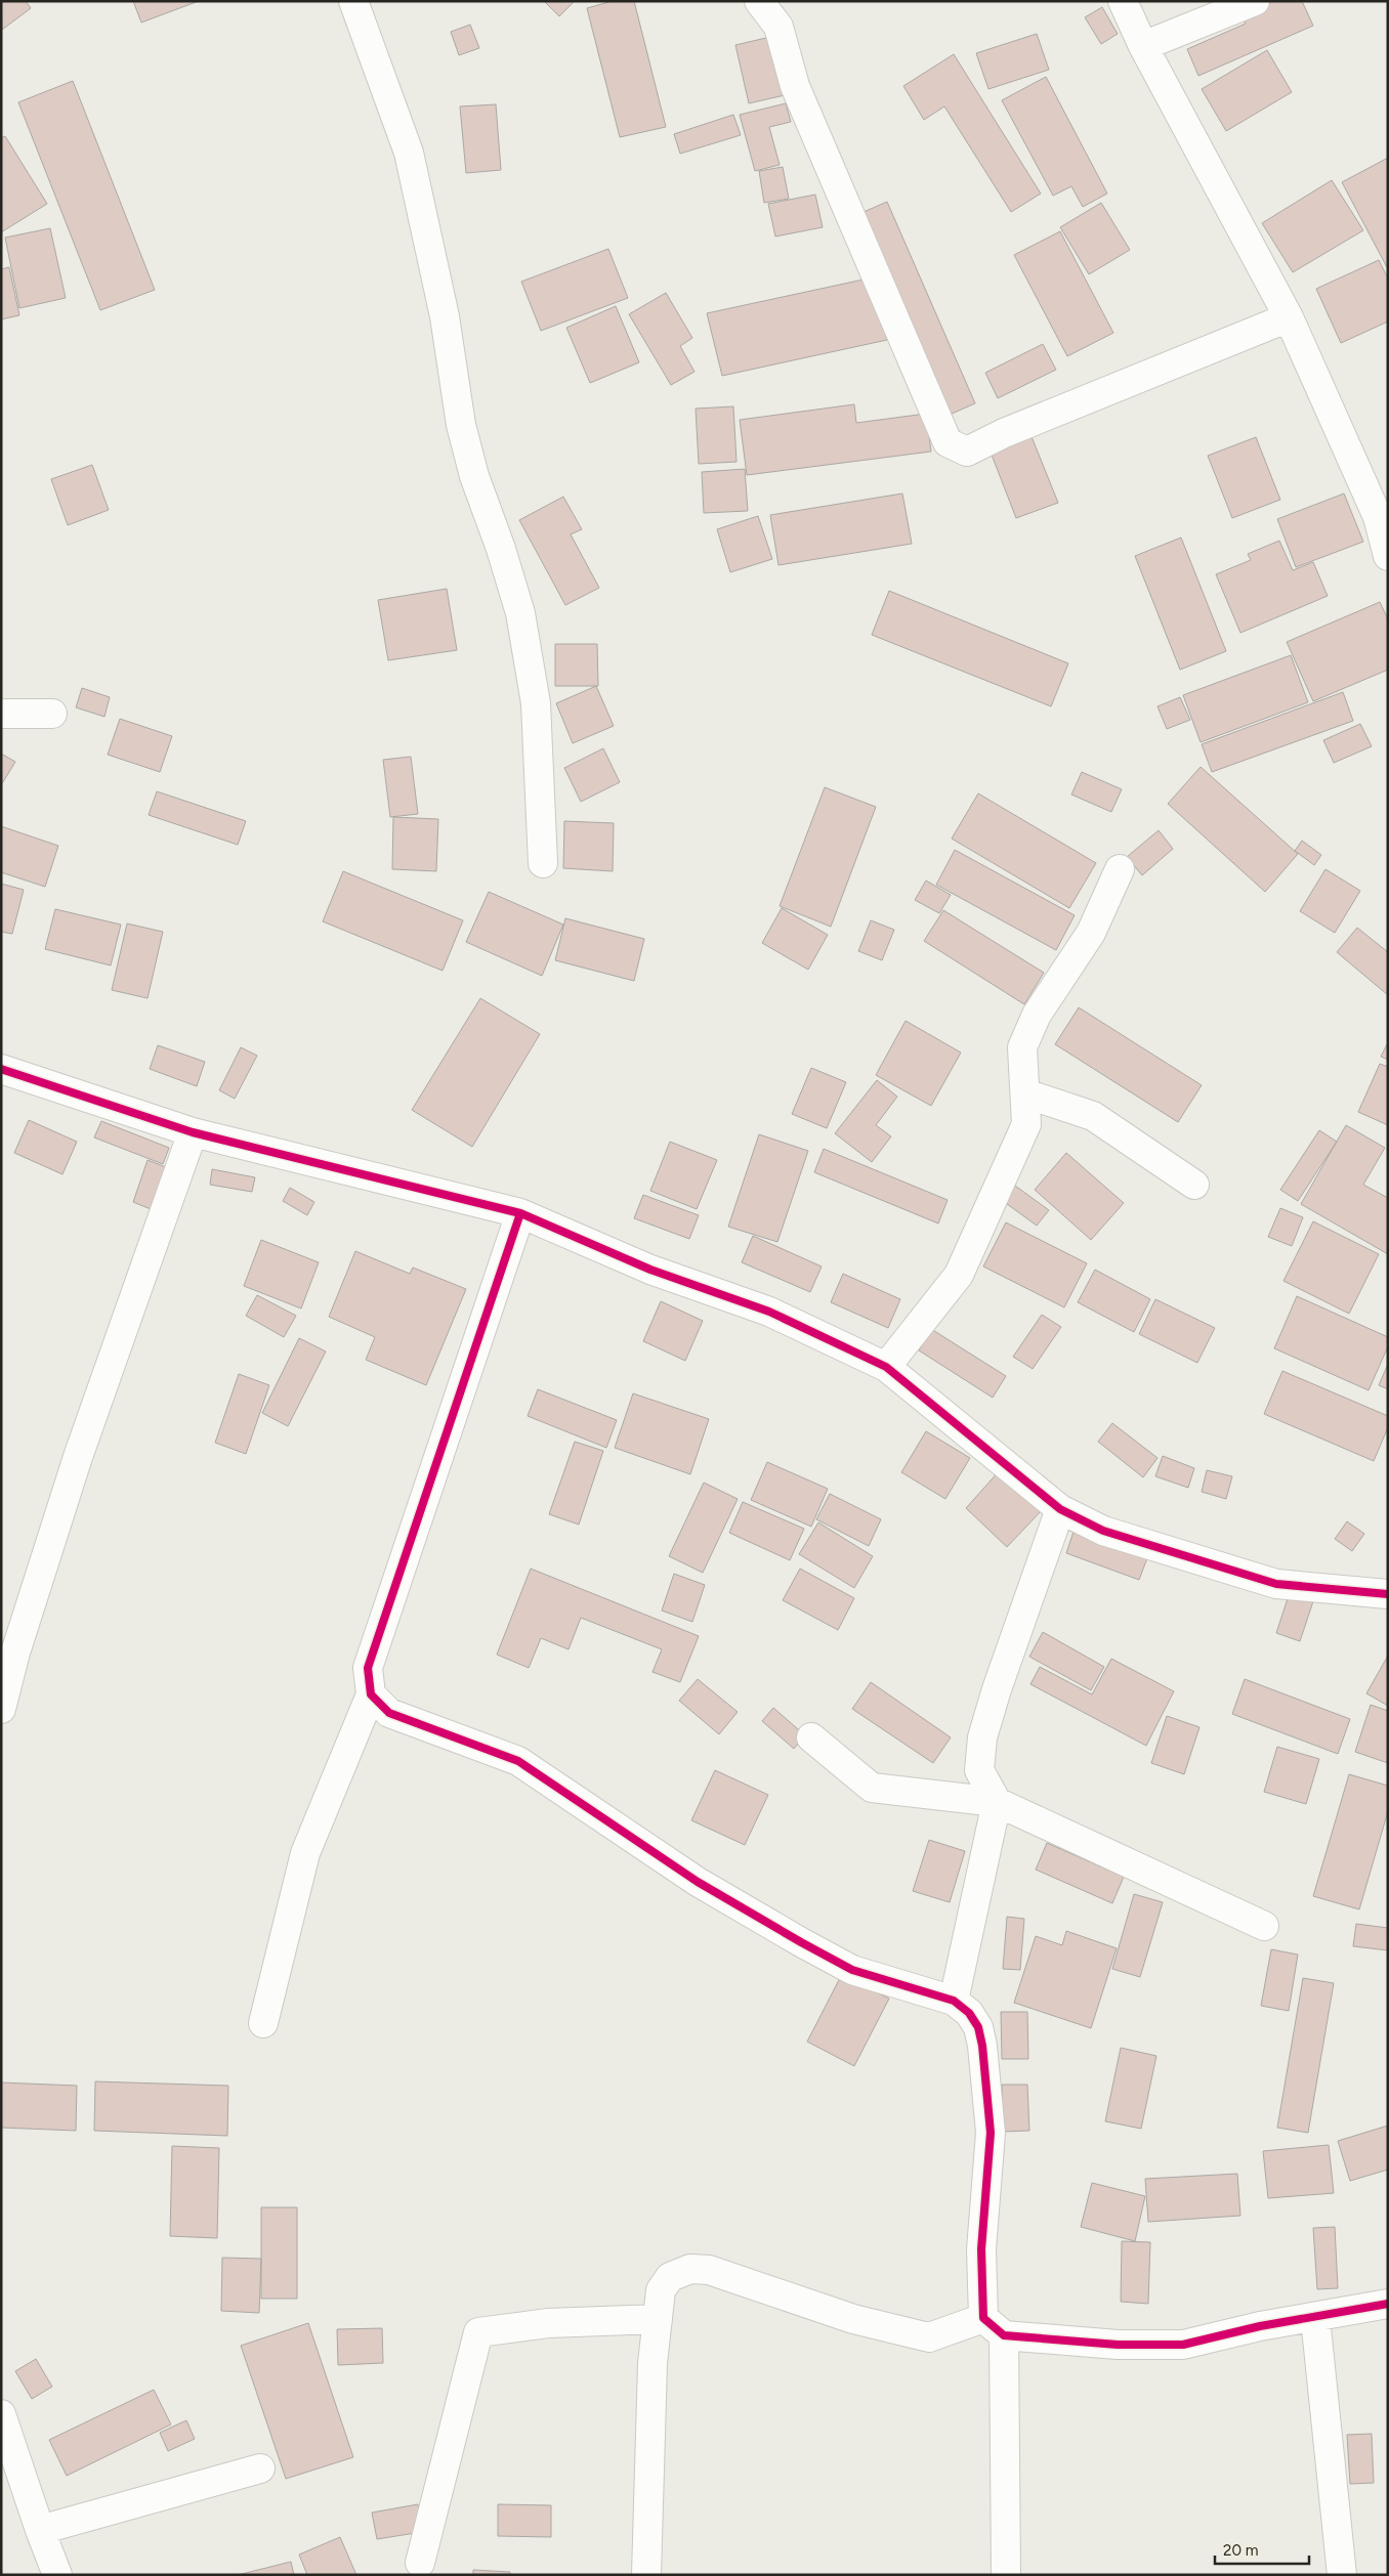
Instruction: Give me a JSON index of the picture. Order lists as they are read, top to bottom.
{
  "scale_bar": "20 m"
}
